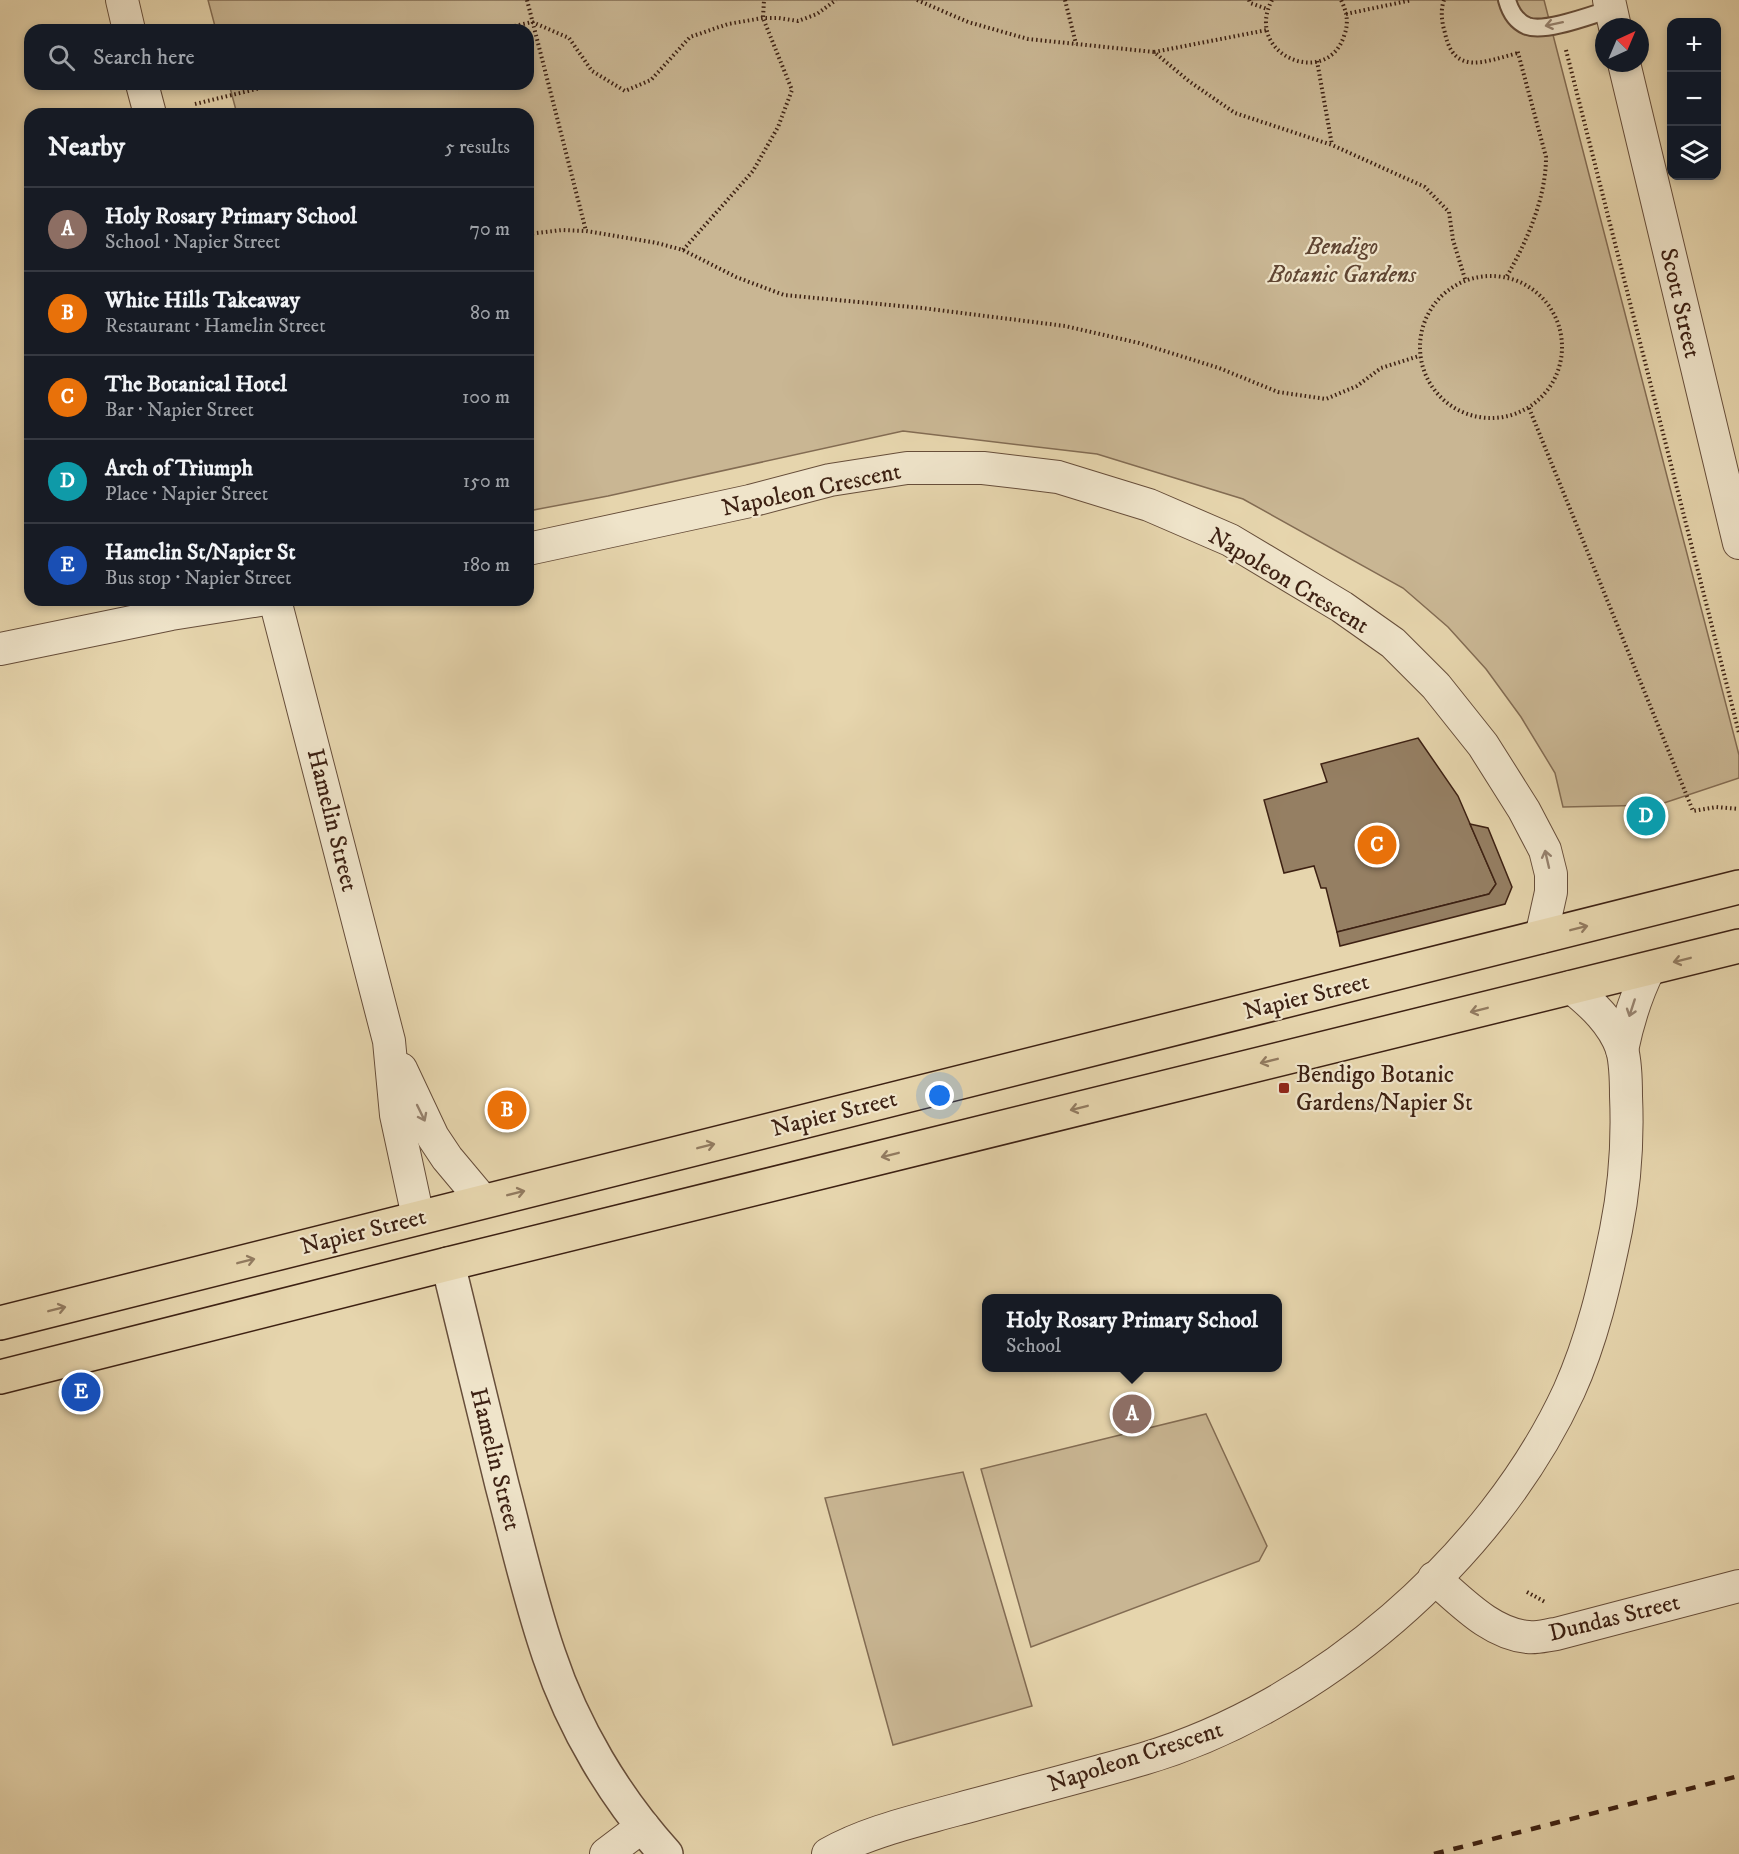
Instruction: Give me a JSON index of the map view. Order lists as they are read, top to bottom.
{
  "streets": {
    "highway": ["Hamelin Street", "Napier Street"],
    "street": ["Scott Street", "Napoleon Crescent", "Dundas Street"]
  },
  "crossings": [
    ["Napoleon Crescent", "Napier Street"],
    ["Napoleon Crescent", "Dundas Street"],
    ["Hamelin Street", "Napier Street"]
  ],
  "one_way": ["Napoleon Crescent"],
  "parks": ["Bendigo Botanic Gardens"],
  "places": {
    "transit": ["Bendigo Botanic Gardens/Napier St"]
  },
  "north": "top right",
  "page": {
    "map_buttons": ["+", "−"],
    "search": "Search here",
    "heading": ["Nearby", "5 results"],
    "list": [
      {
        "mark": "A",
        "name": "Holy Rosary Primary School",
        "note": "School · Napier Street",
        "value": "70 m"
      },
      {
        "mark": "B",
        "name": "White Hills Takeaway",
        "note": "Restaurant · Hamelin Street",
        "value": "80 m"
      },
      {
        "mark": "C",
        "name": "The Botanical Hotel",
        "note": "Bar · Napier Street",
        "value": "100 m"
      },
      {
        "mark": "D",
        "name": "Arch of Triumph",
        "note": "Place · Napier Street",
        "value": "150 m"
      },
      {
        "mark": "E",
        "name": "Hamelin St/Napier St",
        "note": "Bus stop · Napier Street",
        "value": "180 m"
      }
    ],
    "pins": [
      "D",
      "C",
      "B",
      "E",
      "A"
    ],
    "popup": ["Holy Rosary Primary School", "School"]
  }
}
